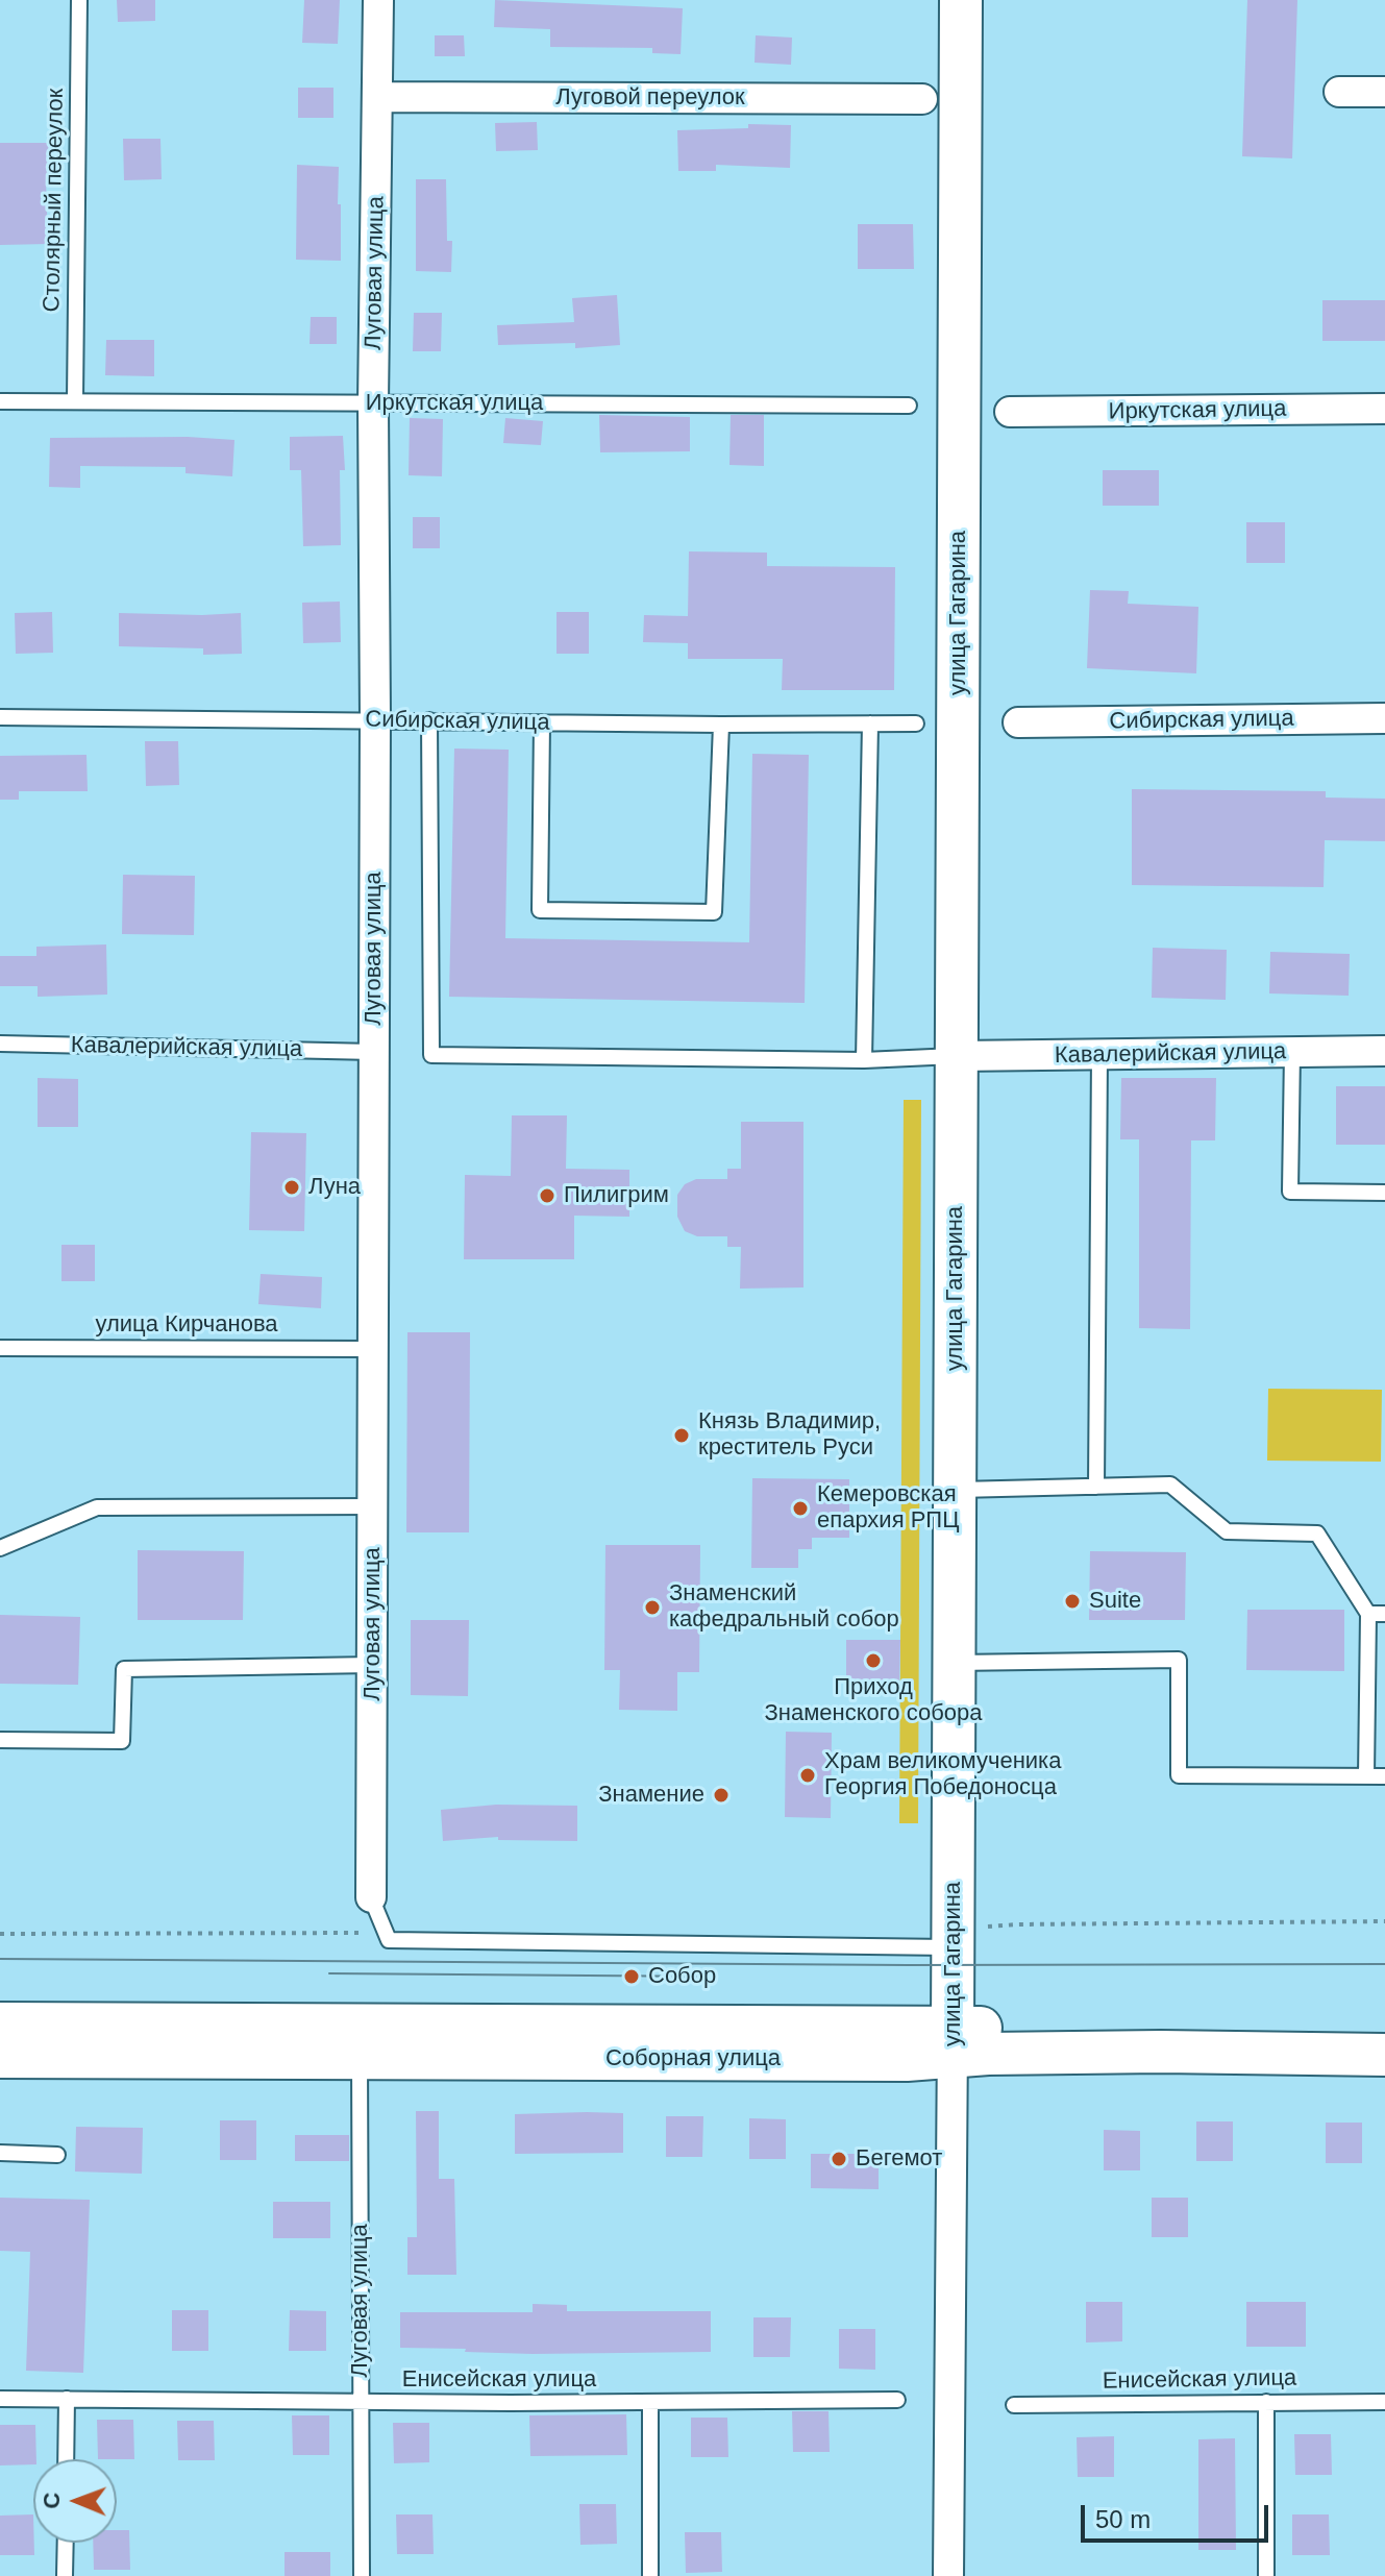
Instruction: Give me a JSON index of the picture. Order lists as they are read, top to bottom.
{
  "streets": {
    "main road": ["улица Гагарина", "Соборная улица"],
    "street": [
      "Луговой переулок",
      "Луговая улица",
      "Иркутская улица",
      "Сибирская улица",
      "Кавалерийская улица"
    ],
    "lane": ["Столярный переулок", "улица Кирчанова", "Енисейская улица"]
  },
  "crossings": [
    ["Луговой переулок", "Луговая улица"],
    ["Столярный переулок", "Иркутская улица"],
    ["Луговая улица", "Иркутская улица"],
    ["Луговая улица", "Сибирская улица"],
    ["Луговая улица", "Кавалерийская улица"],
    ["Луговая улица", "улица Кирчанова"],
    ["Луговая улица", "Соборная улица"],
    ["Луговая улица", "Енисейская улица"],
    ["улица Гагарина", "Кавалерийская улица"],
    ["улица Гагарина", "Соборная улица"]
  ],
  "places": [
    "Луна",
    "Пилигрим",
    "Князь Владимир, креститель Руси",
    "Кемеровская епархия РПЦ",
    "Suite",
    "Знаменский кафедральный собор",
    "Приход Знаменского собора",
    "Храм великомученика Георгия Победоносца",
    "Знамение",
    "Собор",
    "Бегемот"
  ],
  "scale_bar": "50 m",
  "north": "left"
}
